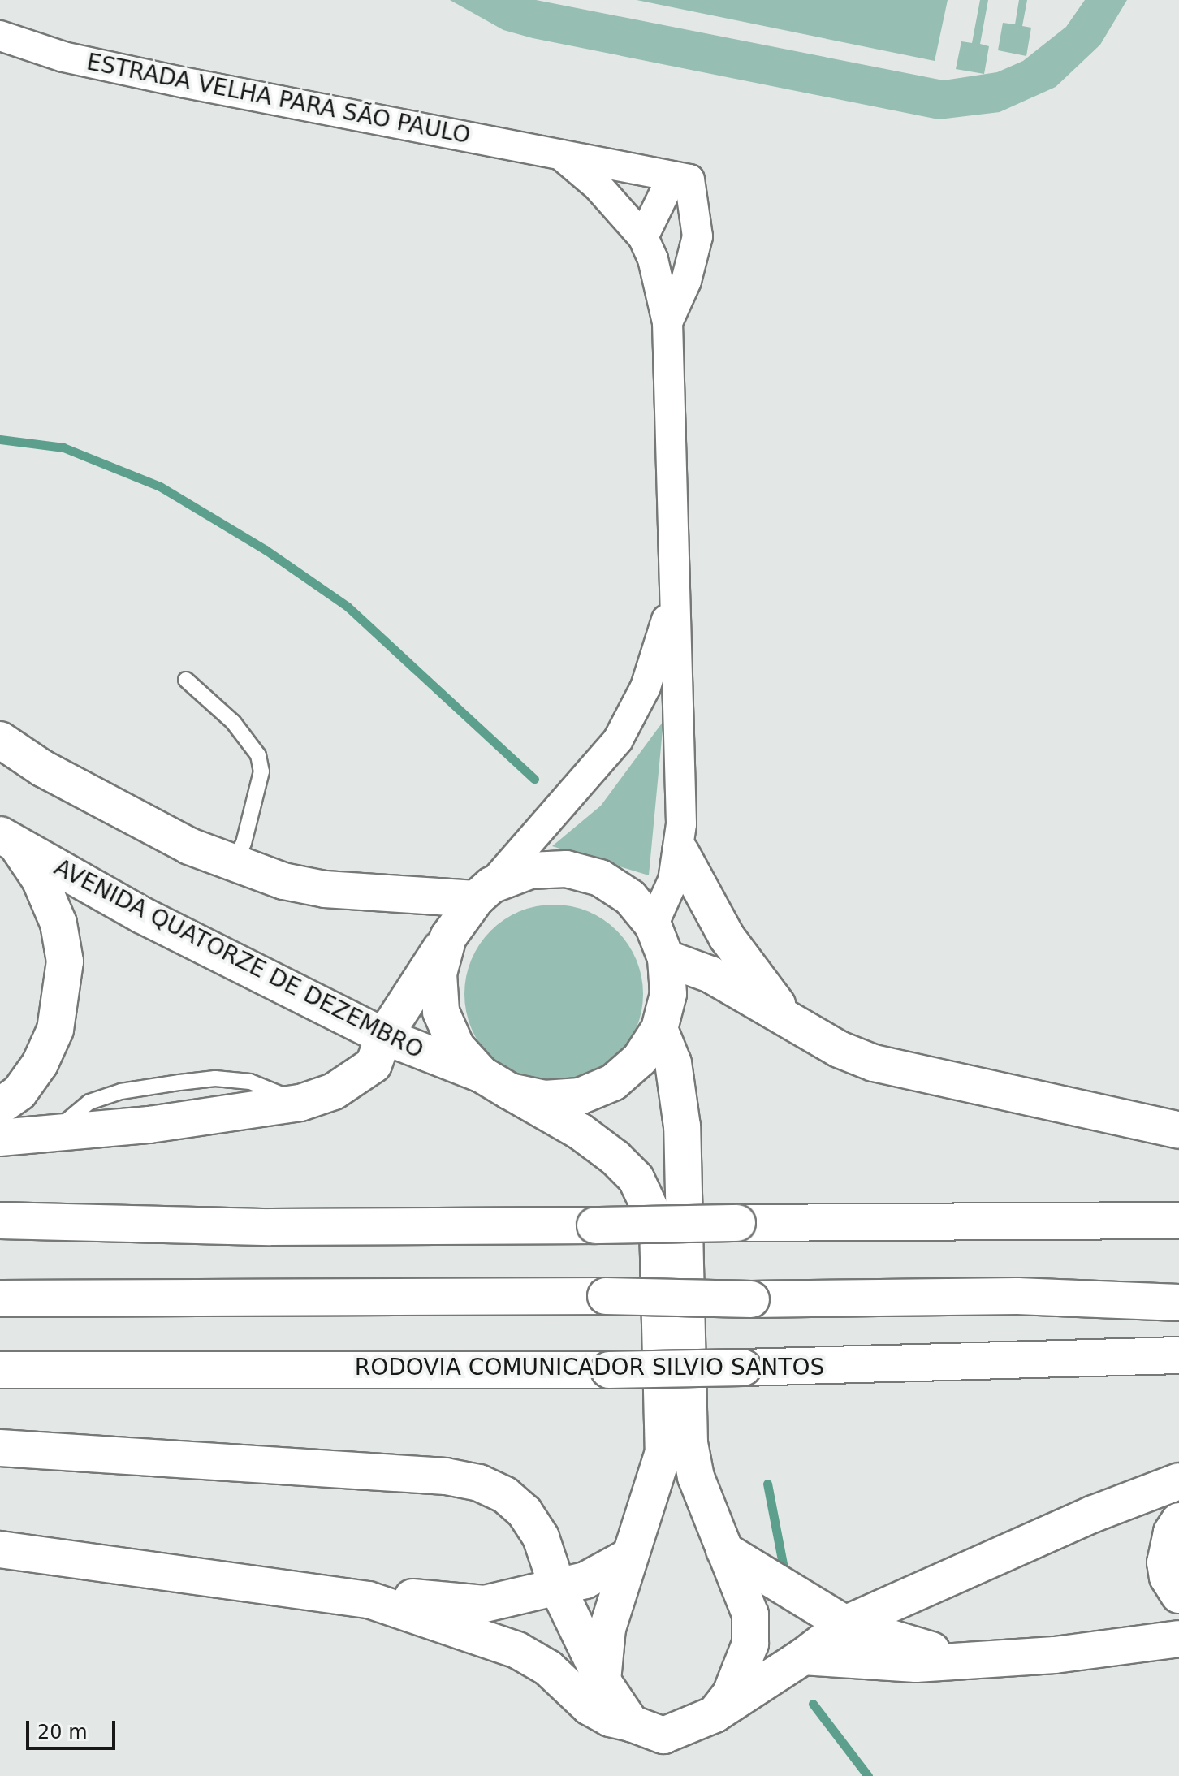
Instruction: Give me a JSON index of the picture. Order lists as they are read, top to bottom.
{
  "streets": {
    "main road": ["AVENIDA QUATORZE DE DEZEMBRO", "RODOVIA COMUNICADOR SILVIO SANTOS"],
    "street": ["ESTRADA VELHA PARA SÃO PAULO"]
  },
  "scale_bar": "20 m"
}
